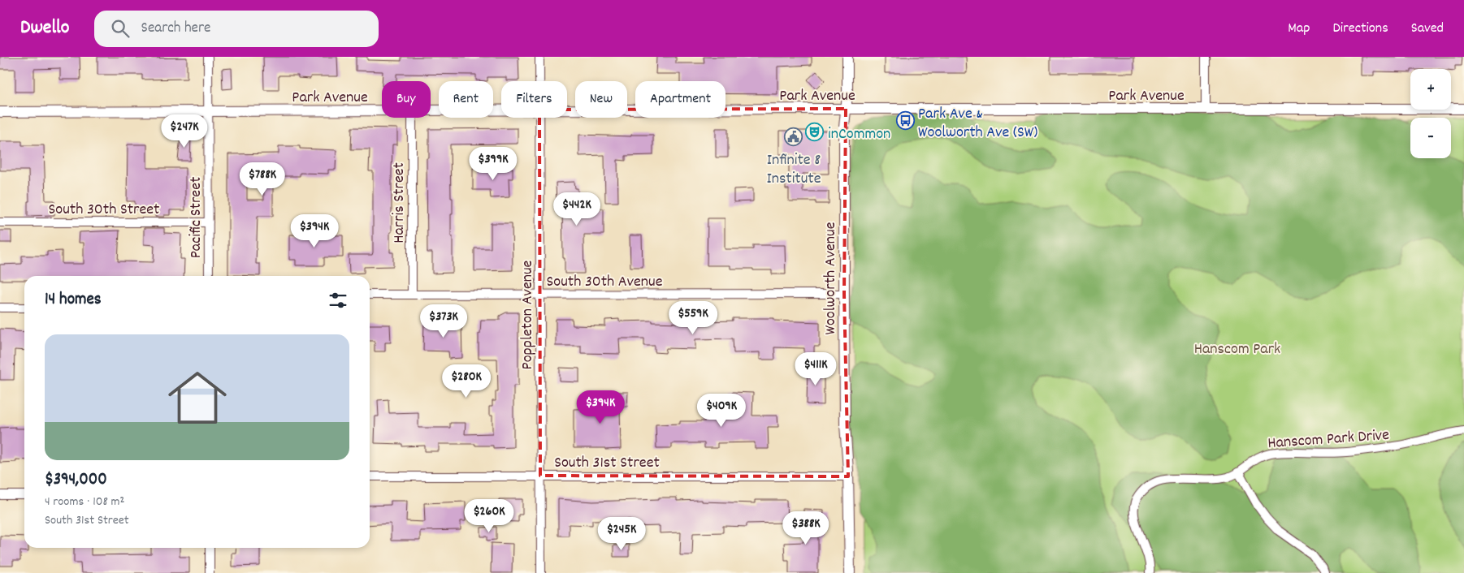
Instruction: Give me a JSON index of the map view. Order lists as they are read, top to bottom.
{
  "streets": {
    "street": [
      "Park Avenue",
      "Harris Street",
      "South 30th Street",
      "Pacific Street",
      "Woolworth Avenue",
      "South 30th Avenue",
      "Poppleton Avenue",
      "Hanscom Park Drive",
      "South 31st Street"
    ]
  },
  "crossings": [
    ["Park Avenue", "Pacific Street"],
    ["Park Avenue", "Woolworth Avenue"],
    ["Harris Street", "South 30th Avenue"],
    ["South 30th Street", "Pacific Street"],
    ["Woolworth Avenue", "South 30th Avenue"],
    ["Woolworth Avenue", "South 31st Street"],
    ["South 30th Avenue", "Poppleton Avenue"],
    ["Poppleton Avenue", "South 31st Street"]
  ],
  "parks": ["Hanscom Park"],
  "places": {
    "bus stop": ["Park Ave & Woolworth Ave (SW)"],
    "theatre": ["inCommon"],
    "public building": ["Infinite 8 Institute"]
  },
  "page": {
    "header": "Dwello",
    "search": "Search here",
    "nav": ["Map", "Directions", "Saved"],
    "map_buttons": ["+", "−"],
    "chip": [
      "Buy",
      "Rent",
      "Filters",
      "New",
      "Apartment"
    ],
    "price": [
      "$247K",
      "$399K",
      "$788K",
      "$442K",
      "$394K",
      "$559K",
      "$373K",
      "$411K",
      "$280K",
      "$394K",
      "$409K",
      "$260K",
      "$388K",
      "$245K"
    ],
    "heading": "14 homes",
    "list": [
      {
        "name": "$394,000",
        "note": "4 rooms · 108 m² · South 31st Street"
      }
    ]
  }
}
